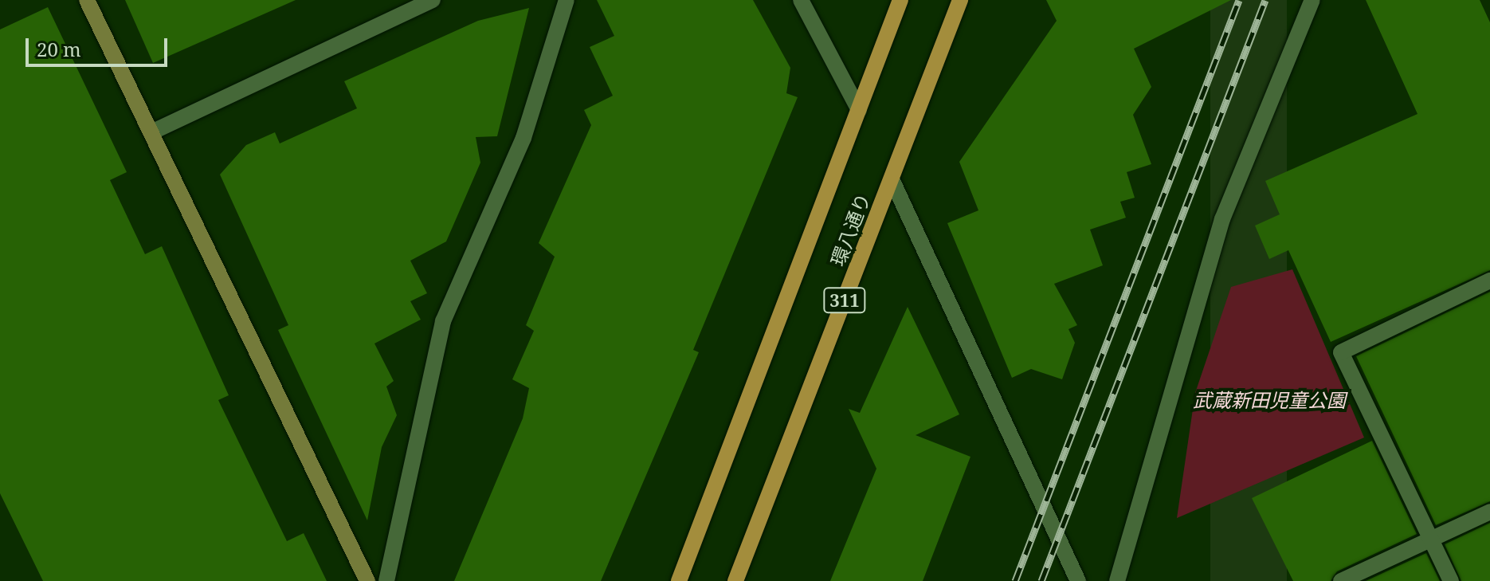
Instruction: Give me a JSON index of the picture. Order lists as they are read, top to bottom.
{
  "streets": {
    "main road": ["環八通り", "311"]
  },
  "parks": ["武蔵新田児童公園"],
  "scale_bar": "20 m"
}
